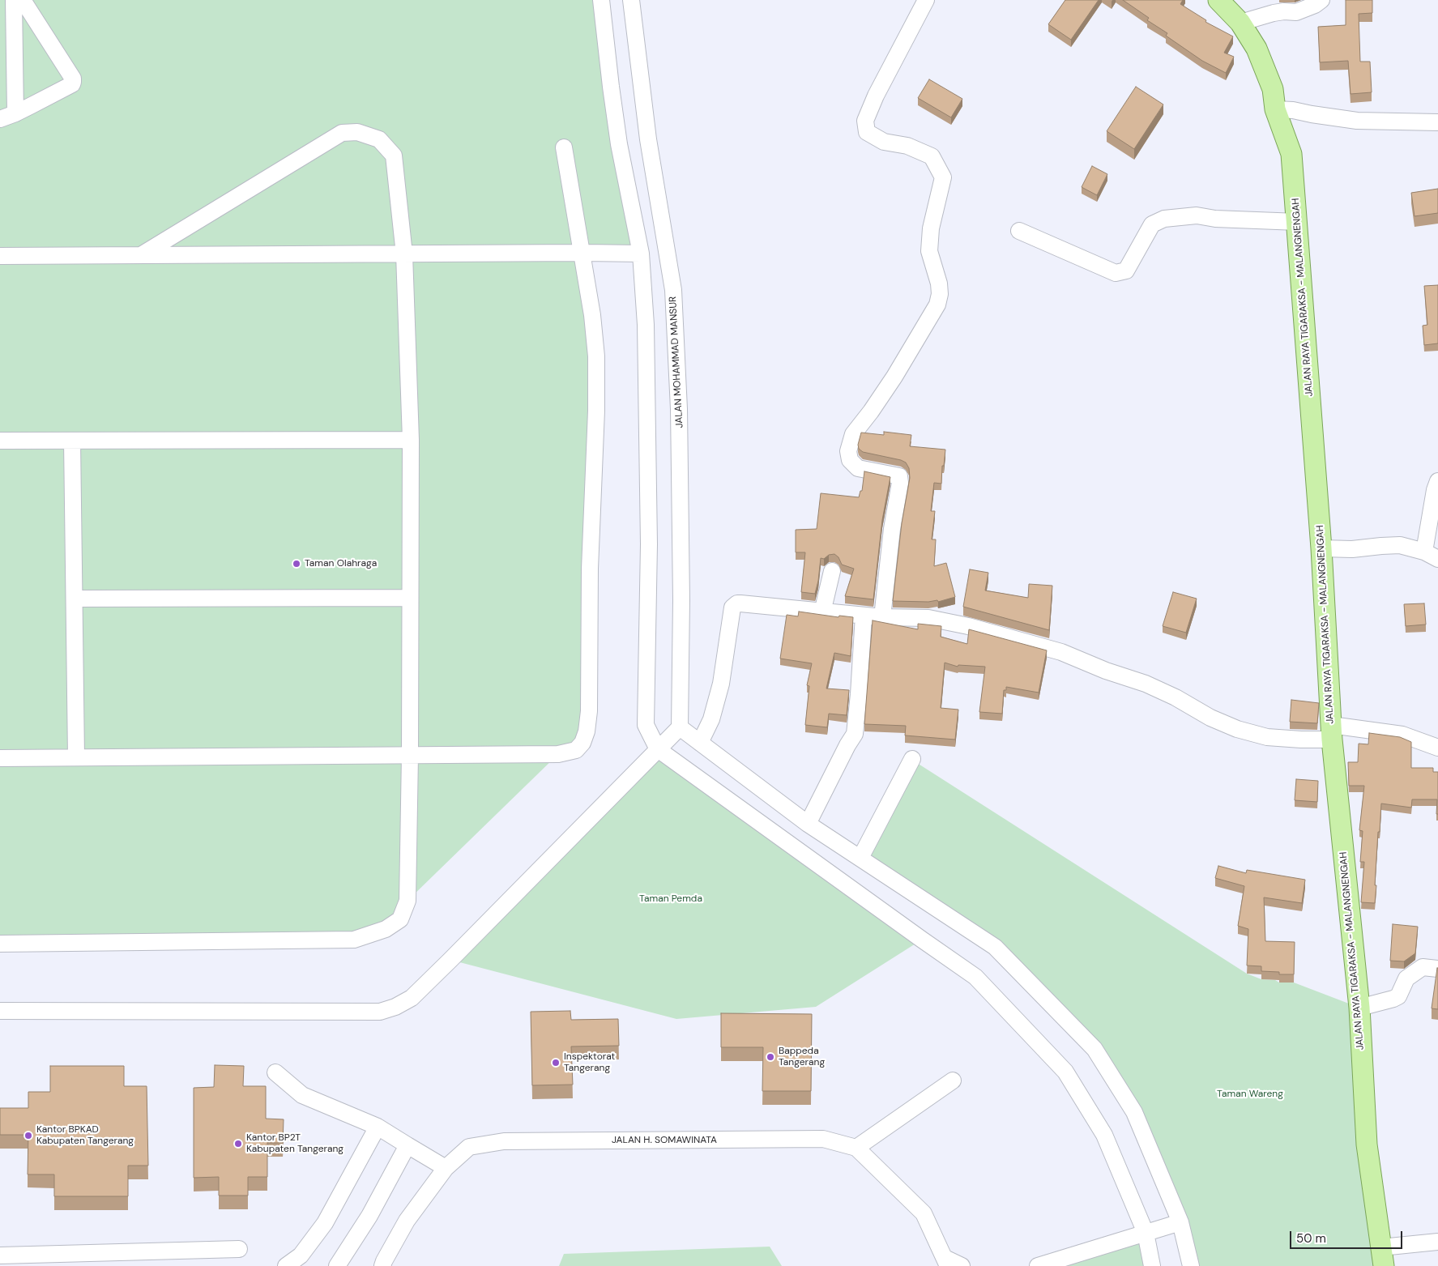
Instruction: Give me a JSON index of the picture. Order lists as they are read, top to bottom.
{
  "streets": {
    "main road": ["JALAN RAYA TIGARAKSA - MALANGNENGAH"],
    "street": ["JALAN MOHAMMAD MANSUR", "JALAN H. SOMAWINATA"]
  },
  "parks": ["Taman Pemda", "Taman Wareng"],
  "places": [
    "Taman Olahraga",
    "Bappeda Tangerang",
    "Inspektorat Tangerang",
    "Kantor BPKAD Kabupaten Tangerang",
    "Kantor BP2T Kabupaten Tangerang"
  ],
  "scale_bar": "50 m"
}
